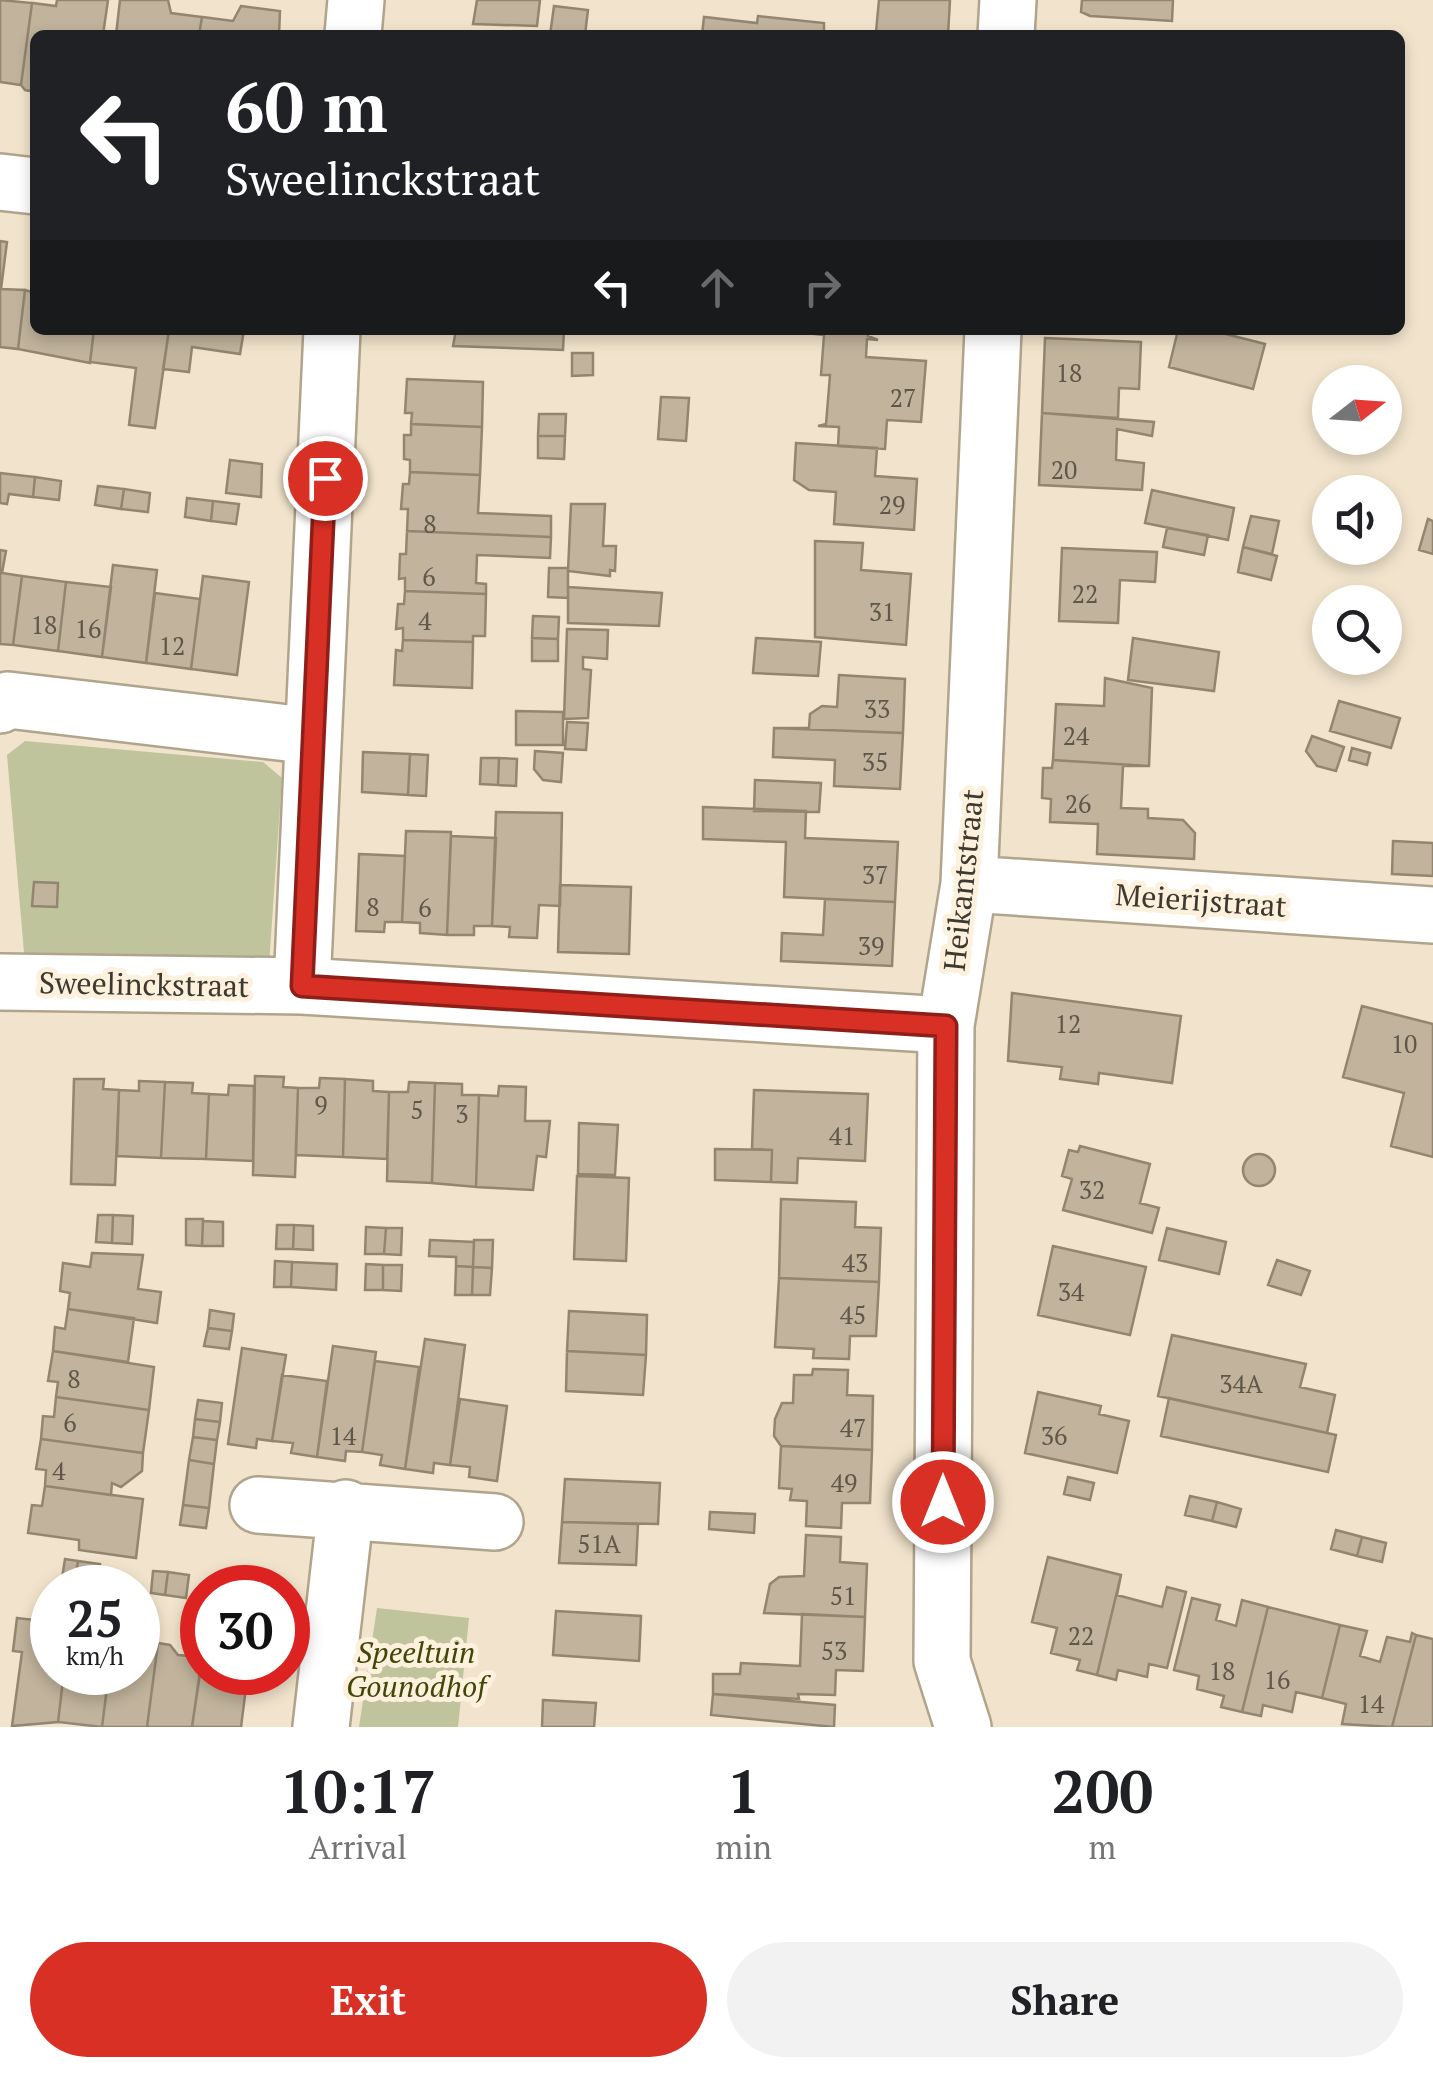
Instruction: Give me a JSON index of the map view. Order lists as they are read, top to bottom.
{
  "streets": {
    "street": ["Heikantstraat", "Meierijstraat", "Sweelinckstraat"]
  },
  "crossings": [
    ["Heikantstraat", "Meierijstraat"],
    ["Heikantstraat", "Sweelinckstraat"]
  ],
  "parks": ["Speeltuin Gounodhof"],
  "house_numbers": [
    "18",
    "27",
    "20",
    "29",
    "8",
    "6",
    "22",
    "31",
    "4",
    "18",
    "16",
    "12",
    "33",
    "24",
    "35",
    "26",
    "37",
    "8",
    "6",
    "39",
    "12",
    "10",
    "9",
    "5",
    "3",
    "41",
    "32",
    "43",
    "34",
    "45",
    "8",
    "34A",
    "6",
    "47",
    "14",
    "36",
    "4",
    "49",
    "51A",
    "51",
    "22",
    "53",
    "18",
    "16",
    "14"
  ],
  "north": "right",
  "page": {
    "turn": ["60 m", "Sweelinckstraat"],
    "speed": "25 km/h",
    "limit": "30",
    "eta": [
      "10:17",
      "Arrival",
      "1",
      "min",
      "200",
      "m"
    ],
    "buttons": ["Exit", "Share"]
  }
}
